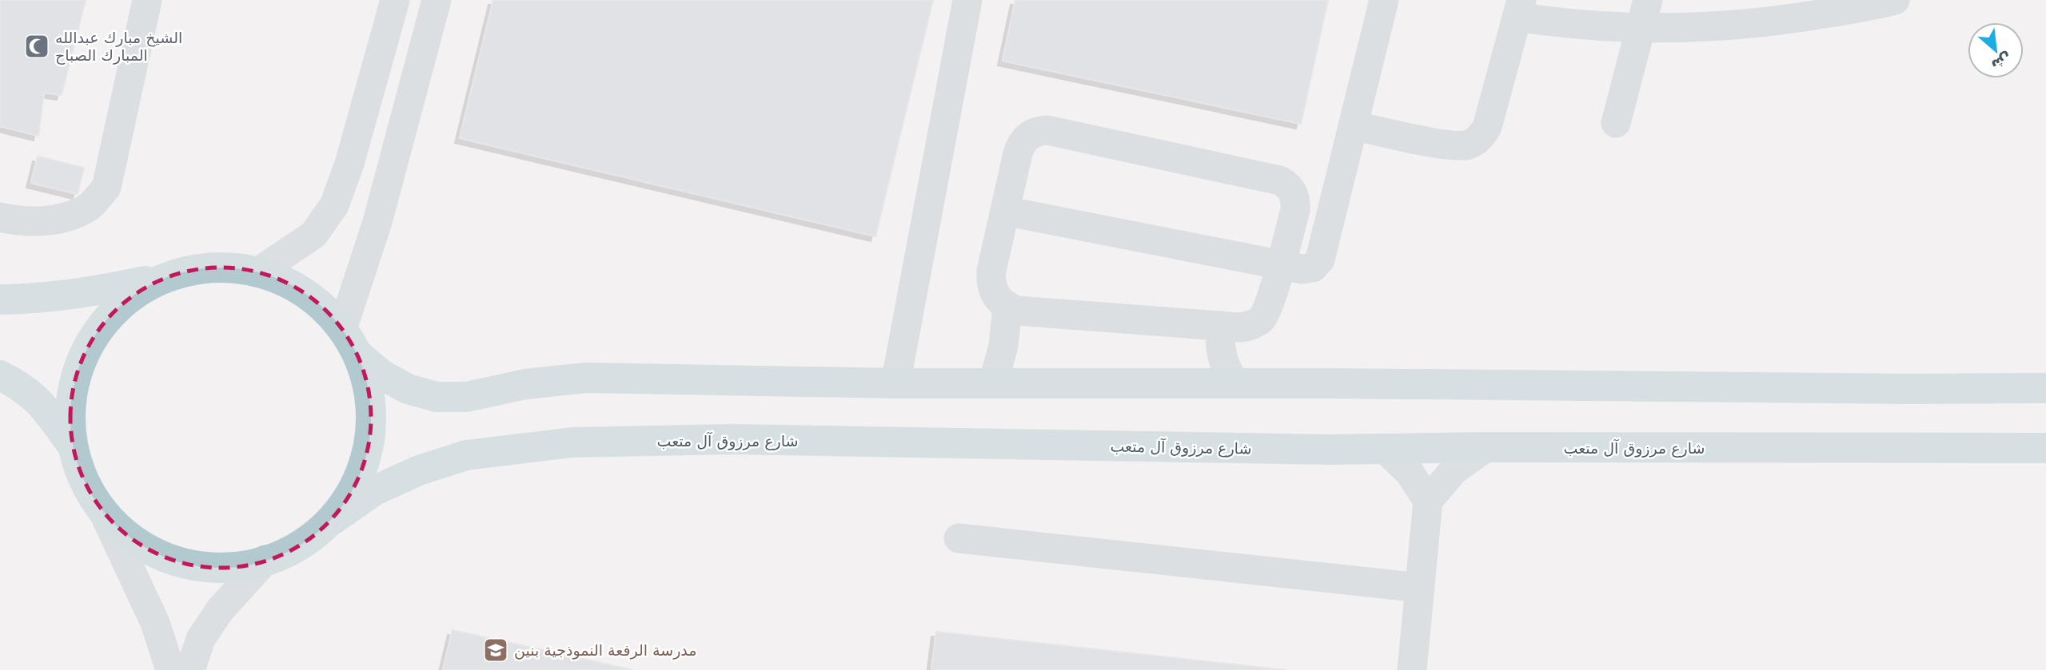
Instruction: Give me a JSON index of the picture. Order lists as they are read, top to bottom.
{
  "streets": {
    "main road": ["شارع مرزوق آل متعب"]
  },
  "places": {
    "mosque": ["الشيخ مبارك عبدالله المبارك الصباح"],
    "school or university": ["مدرسة الرفعة النموذجية بنين"]
  },
  "north": "bottom right"
}
